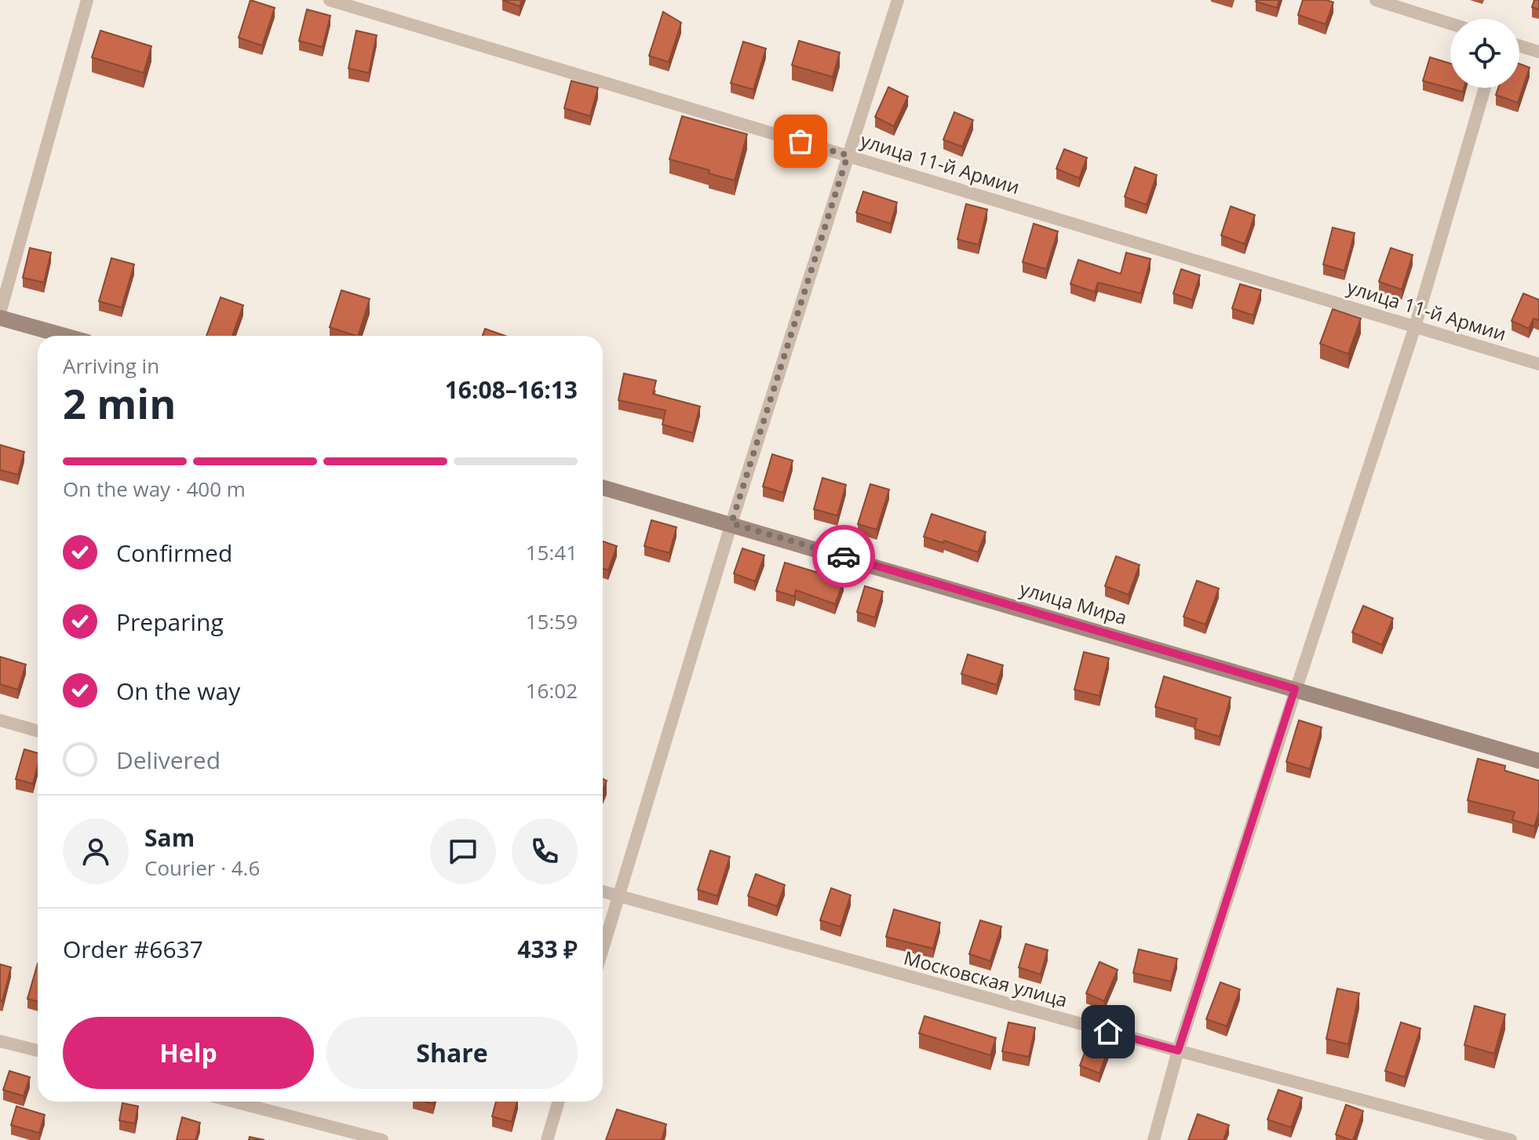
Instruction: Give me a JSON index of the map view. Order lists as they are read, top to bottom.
{
  "streets": {
    "street": ["улица 11-й Армии", "улица Мира", "Московская улица"]
  },
  "page": {
    "heading": ["2 min", "Arriving in", "16:08–16:13"],
    "panel": [
      "Sam",
      "Courier · 4.6",
      "Order #6637",
      "433 ₽"
    ],
    "bar": "On the way · 400 m",
    "list": [
      ["Confirmed", "15:41"],
      ["Preparing", "15:59"],
      ["On the way", "16:02"],
      "Delivered"
    ],
    "buttons": ["Help", "Share"]
  }
}
